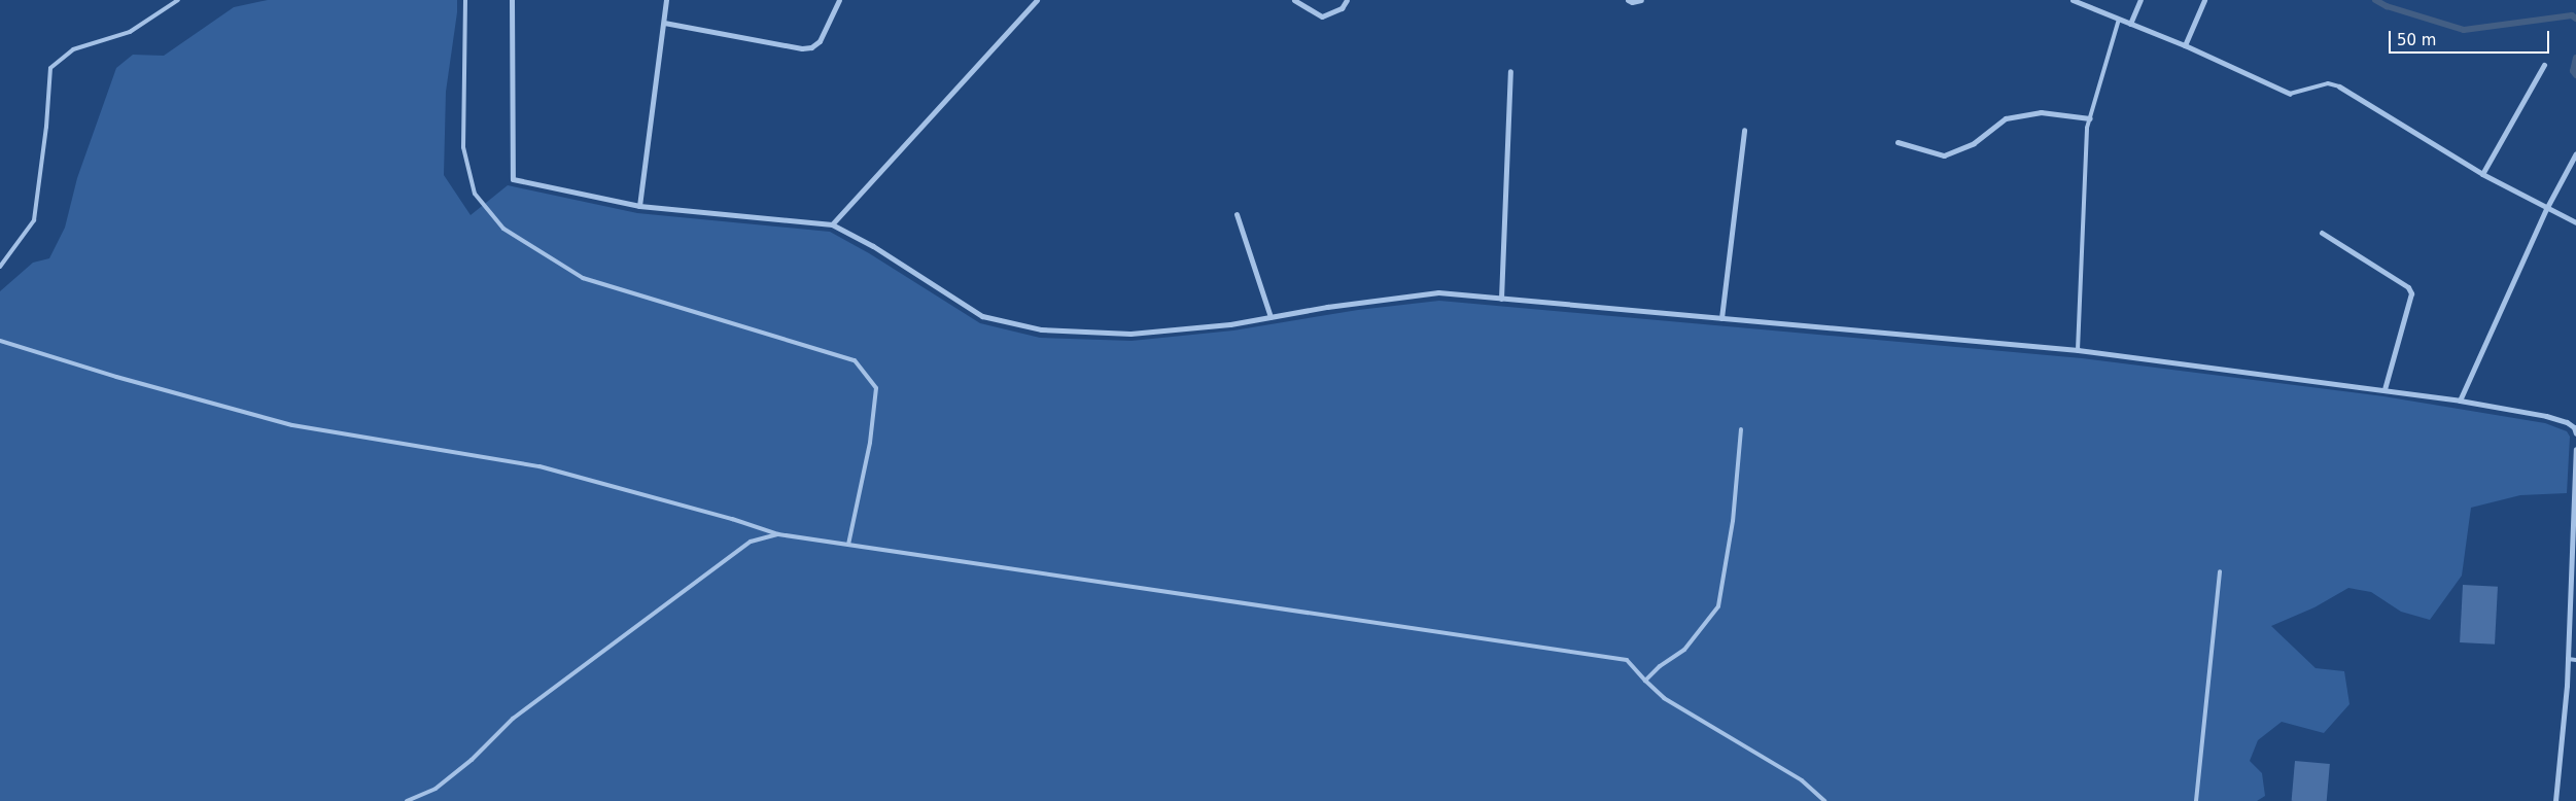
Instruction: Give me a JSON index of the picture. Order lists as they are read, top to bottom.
{
  "scale_bar": "50 m"
}
